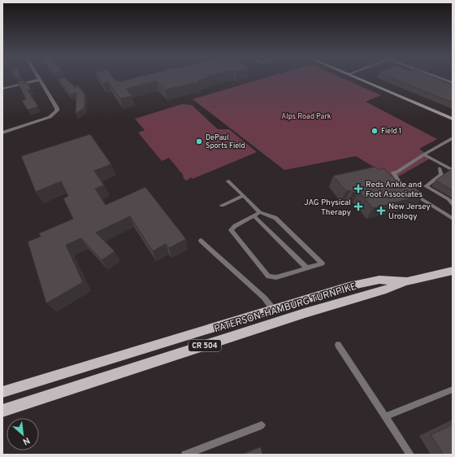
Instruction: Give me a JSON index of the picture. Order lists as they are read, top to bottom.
{
  "streets": {
    "main road": ["PATERSON-HAMBURG TURNPIKE", "CR 504"]
  },
  "parks": ["Alps Road Park"],
  "places": {
    "other": ["Field 1", "DePaul Sports Field"],
    "health": ["Reds Ankle and Foot Associates", "JAG Physical Therapy", "New Jersey Urology"]
  },
  "north": "bottom right"
}
